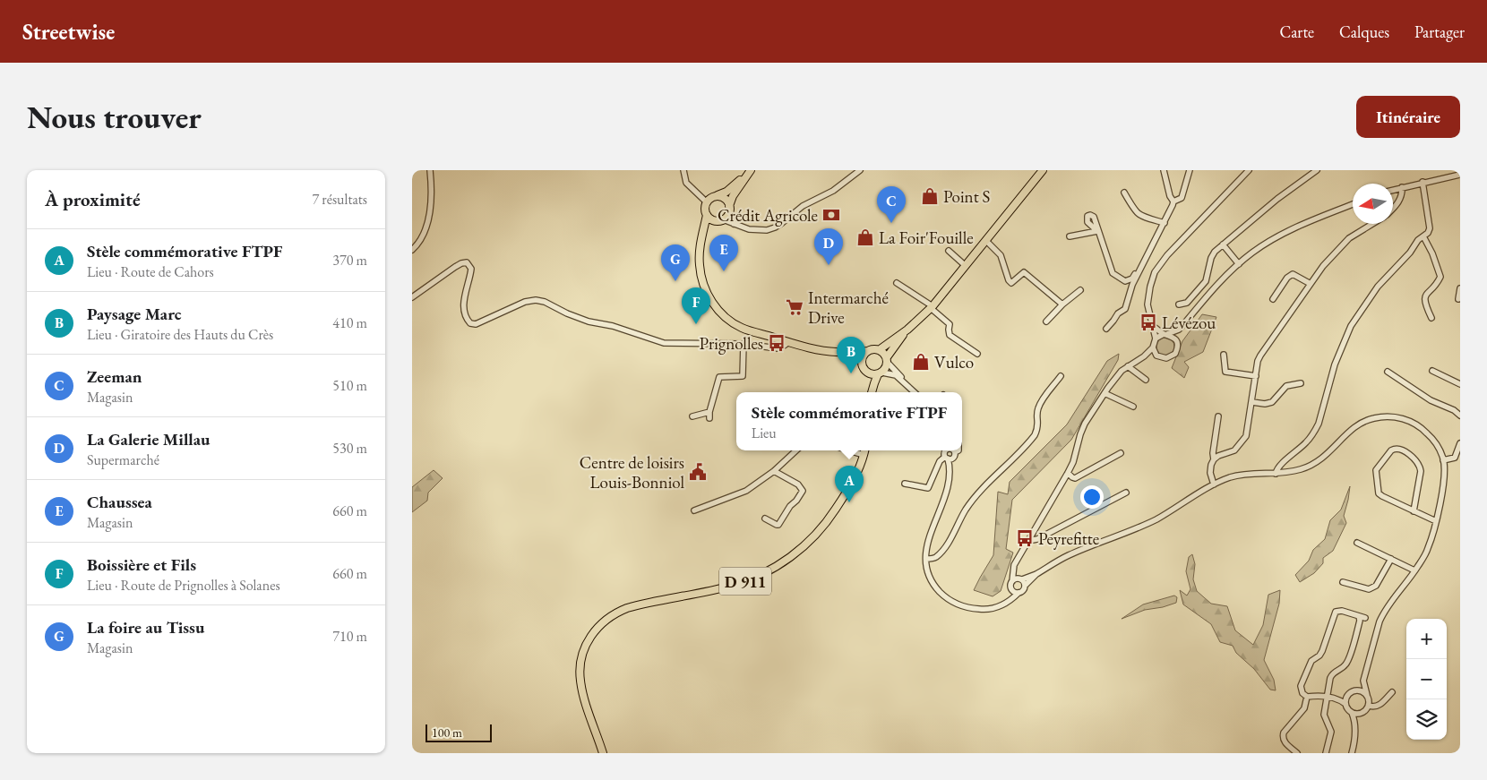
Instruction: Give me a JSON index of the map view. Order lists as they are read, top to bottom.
{
  "streets": {
    "main road": ["D 911"]
  },
  "places": {
    "shop": ["Point S", "La Foir'Fouille", "Vulco"],
    "bank": ["Crédit Agricole"],
    "supermarket": ["Intermarché Drive"],
    "bus stop": ["Lévézou", "Prignolles", "Peyrefitte"],
    "public building": ["Centre de loisirs Louis-Bonniol"]
  },
  "scale_bar": "100 m",
  "north": "left",
  "page": {
    "header": "Streetwise",
    "nav": ["Carte", "Calques", "Partager"],
    "buttons": "Itinéraire",
    "title": "Nous trouver",
    "heading": ["À proximité", "7 résultats"],
    "pins": [
      "C",
      "D",
      "E",
      "G",
      "F",
      "B",
      "A"
    ],
    "list": [
      {
        "mark": "A",
        "name": "Stèle commémorative FTPF",
        "note": "Lieu · Route de Cahors",
        "value": "370 m"
      },
      {
        "mark": "B",
        "name": "Paysage Marc",
        "note": "Lieu · Giratoire des Hauts du Crès",
        "value": "410 m"
      },
      {
        "mark": "C",
        "name": "Zeeman",
        "note": "Magasin",
        "value": "510 m"
      },
      {
        "mark": "D",
        "name": "La Galerie Millau",
        "note": "Supermarché",
        "value": "530 m"
      },
      {
        "mark": "E",
        "name": "Chaussea",
        "note": "Magasin",
        "value": "660 m"
      },
      {
        "mark": "F",
        "name": "Boissière et Fils",
        "note": "Lieu · Route de Prignolles à Solanes",
        "value": "660 m"
      },
      {
        "mark": "G",
        "name": "La foire au Tissu",
        "note": "Magasin",
        "value": "710 m"
      }
    ],
    "popup": ["Stèle commémorative FTPF", "Lieu"],
    "map_buttons": ["+", "−"],
    "scale": "100 m"
  }
}
